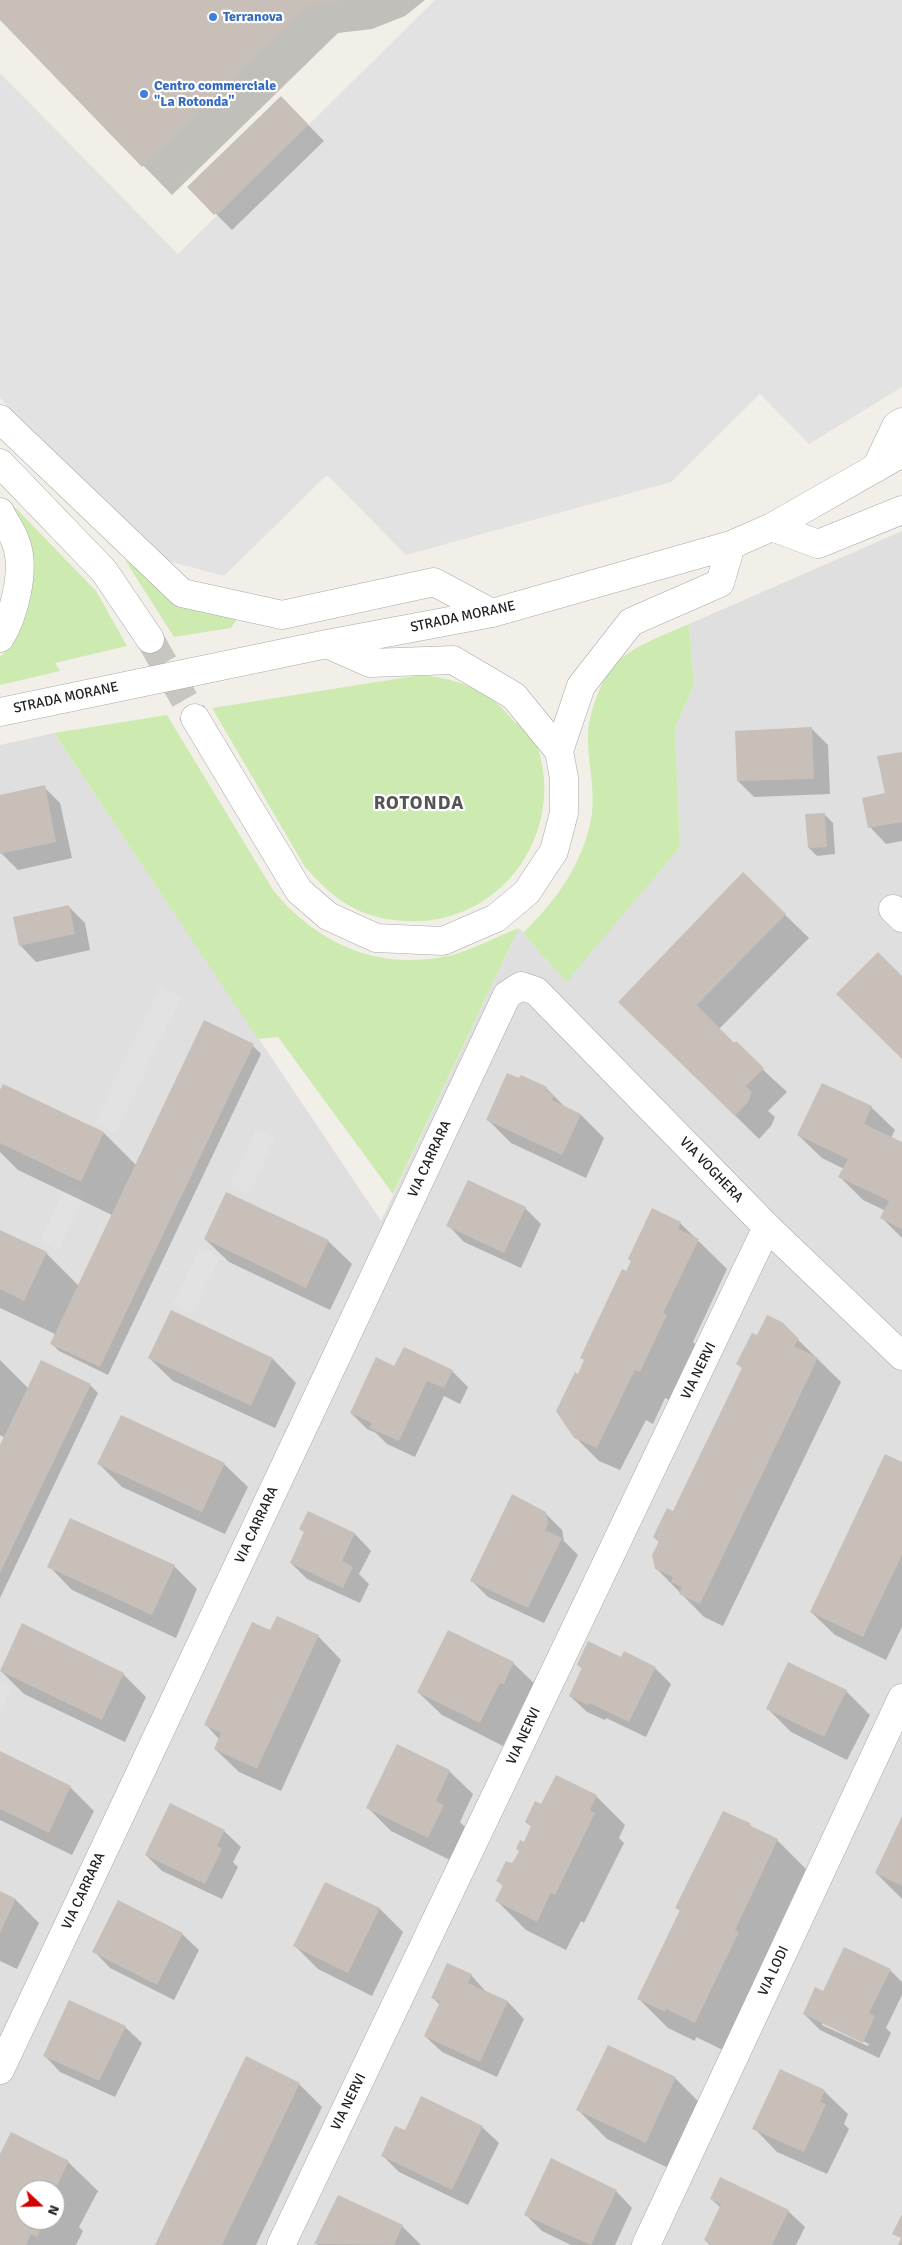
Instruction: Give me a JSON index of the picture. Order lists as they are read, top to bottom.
{
  "streets": {
    "street": [
      "STRADA MORANE",
      "VIA CARRARA",
      "VIA VOGHERA",
      "VIA NERVI",
      "VIA LODI"
    ]
  },
  "crossings": [
    ["VIA CARRARA", "VIA VOGHERA"],
    ["VIA VOGHERA", "VIA NERVI"]
  ],
  "districts": ["ROTONDA"],
  "places": ["Terranova", "Centro commerciale \"La Rotonda\""],
  "north": "right"
}
